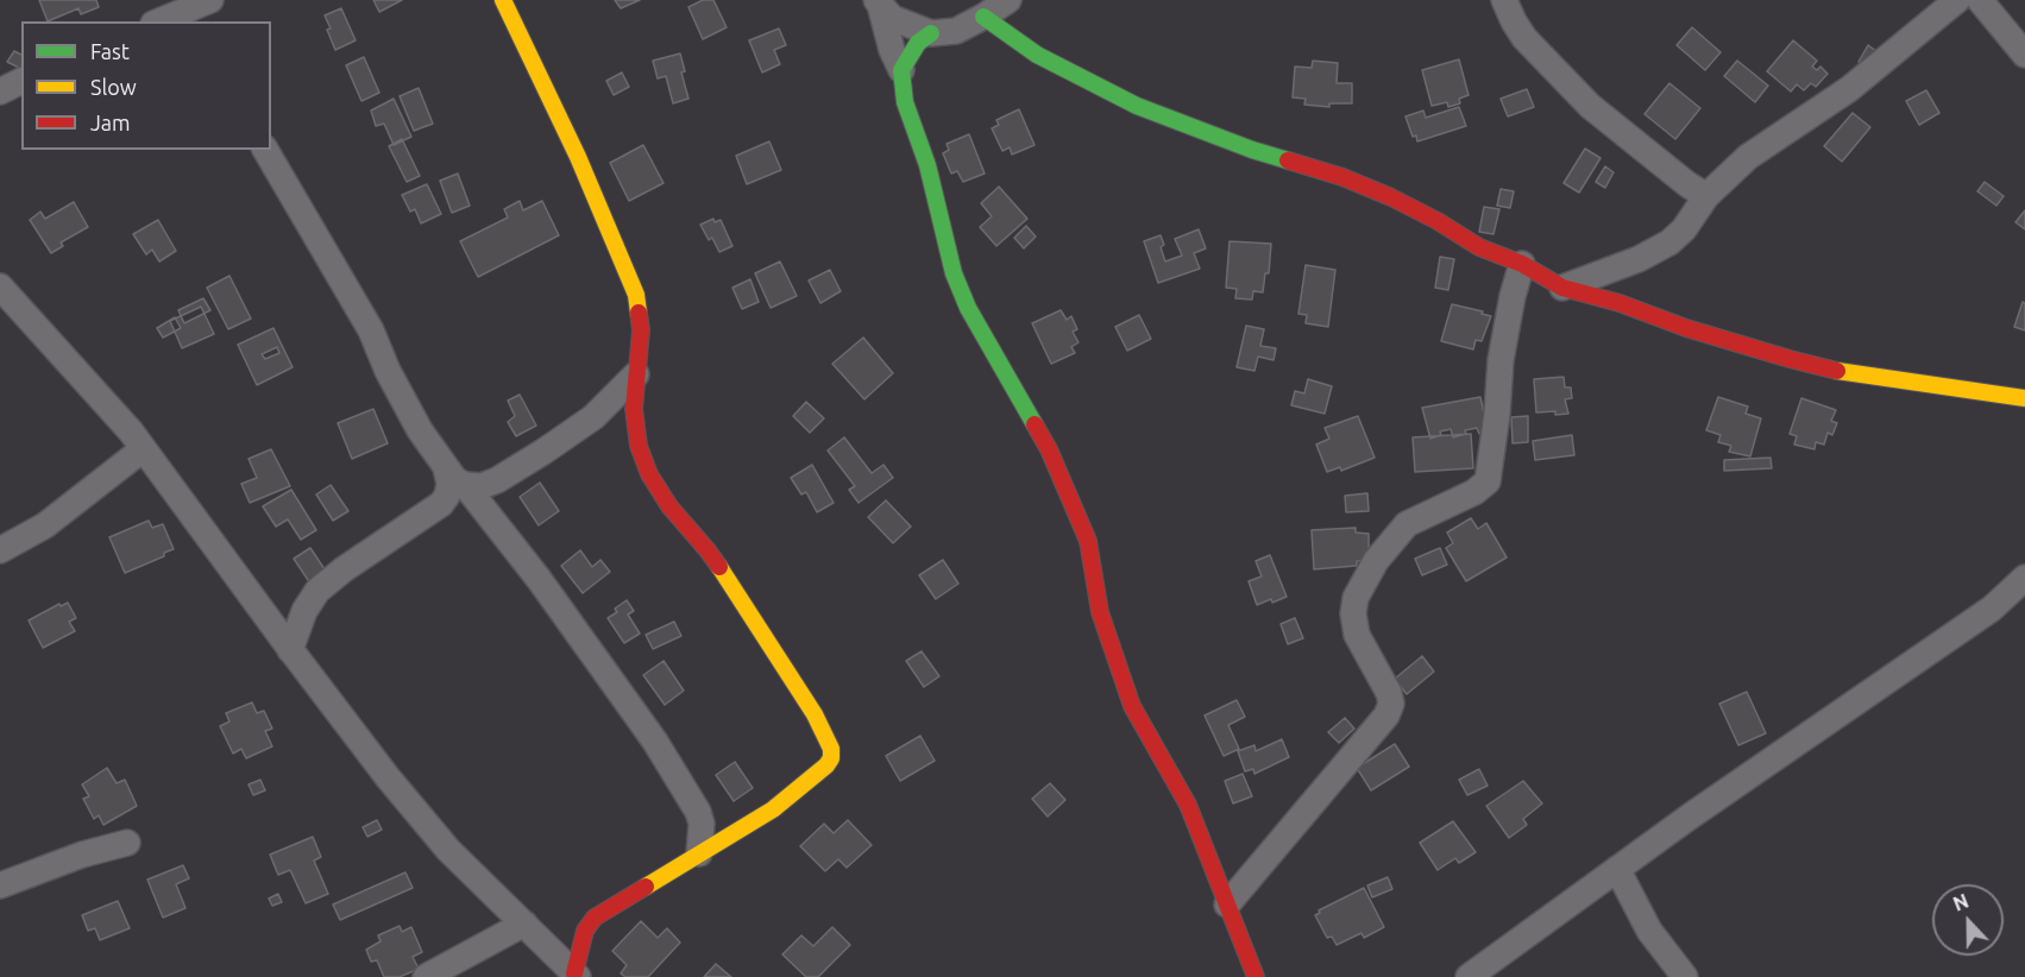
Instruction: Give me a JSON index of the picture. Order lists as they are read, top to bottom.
{
  "legend": ["Fast", "Slow", "Jam"],
  "north": "top"
}
